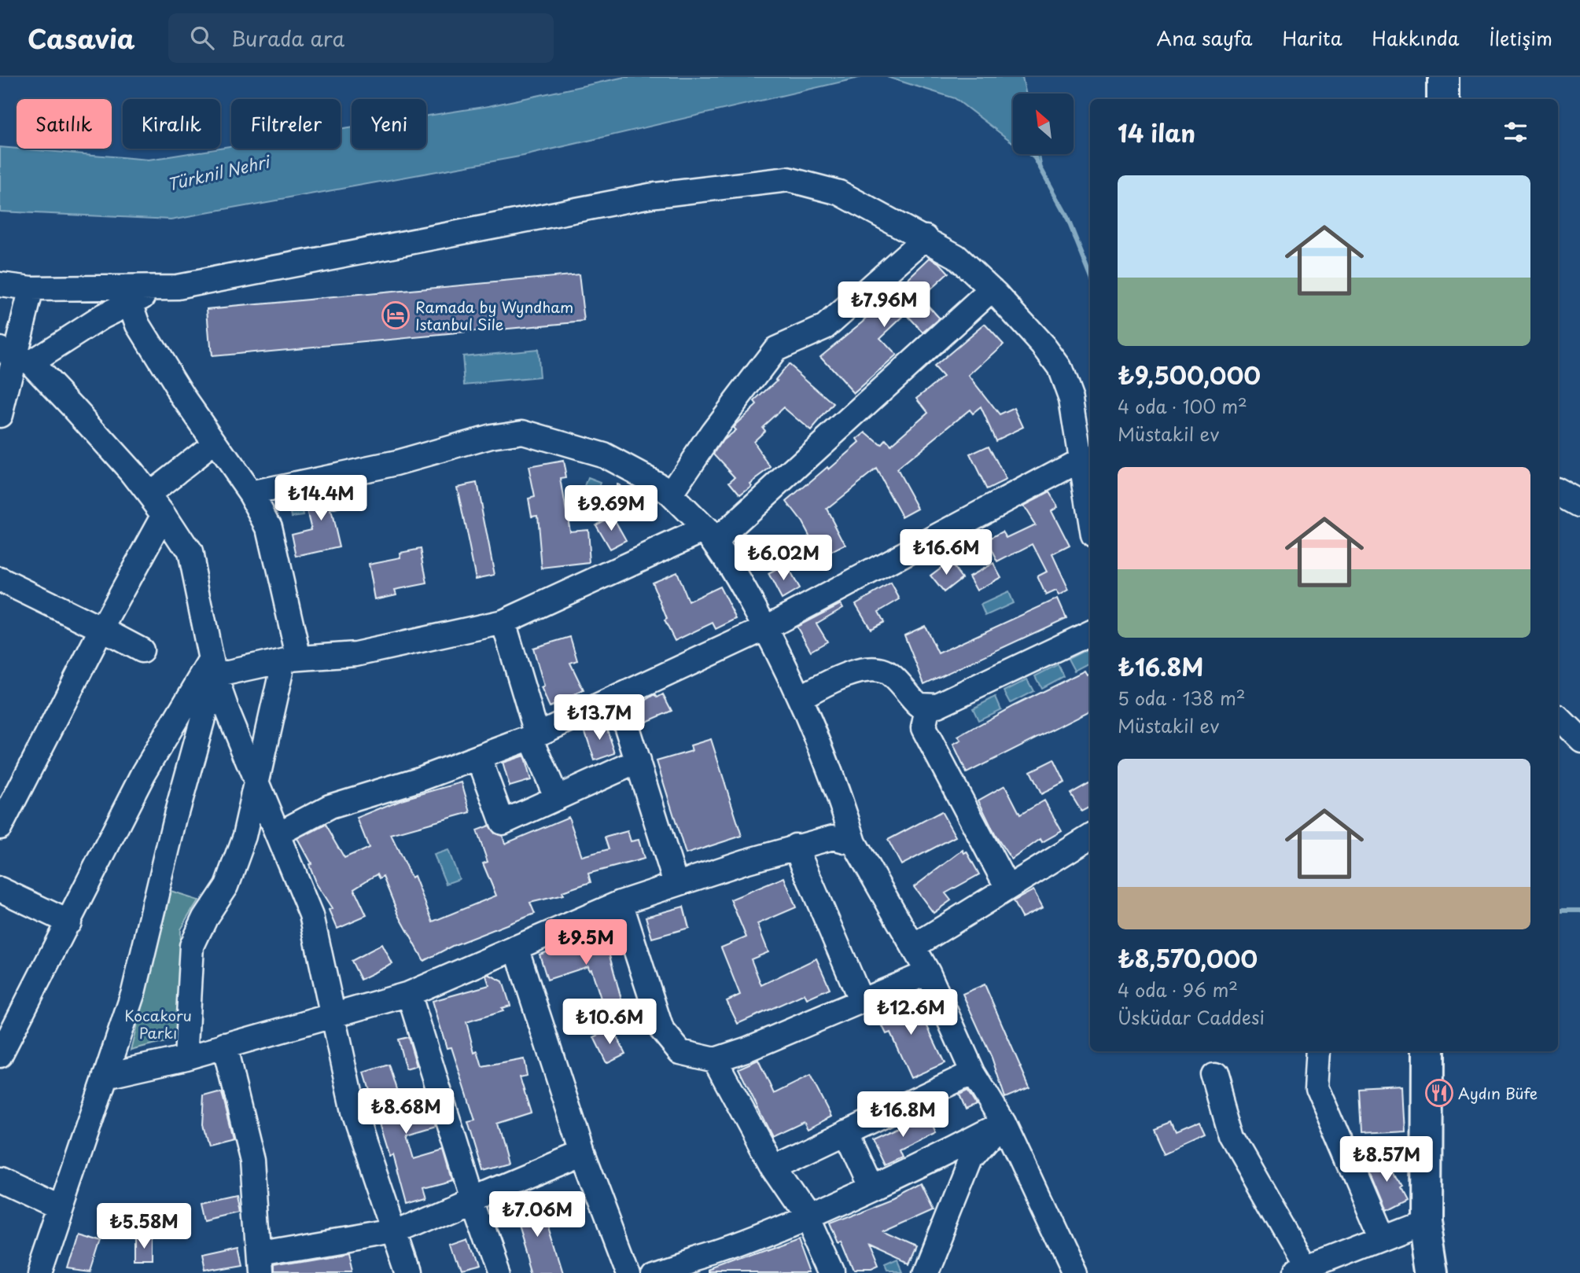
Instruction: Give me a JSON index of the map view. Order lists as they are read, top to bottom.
{
  "water": ["Türknil Nehri"],
  "parks": ["Kocakoru Parkı"],
  "places": {
    "hotel": ["Ramada by Wyndham Istanbul Sile"],
    "restaurant": ["Aydın Büfe"]
  },
  "north": "top left",
  "page": {
    "header": "Casavia",
    "search": "Burada ara",
    "nav": [
      "Ana sayfa",
      "Harita",
      "Hakkında",
      "İletişim"
    ],
    "chip": [
      "Satılık",
      "Kiralık",
      "Filtreler",
      "Yeni"
    ],
    "heading": "14 ilan",
    "list": [
      {
        "name": "₺9,500,000",
        "note": "4 oda · 100 m² · Müstakil ev"
      },
      {
        "name": "₺16.8M",
        "note": "5 oda · 138 m² · Müstakil ev"
      },
      {
        "name": "₺8,570,000",
        "note": "4 oda · 96 m² · Üsküdar Caddesi"
      }
    ],
    "price": [
      "₺7.96M",
      "₺14.4M",
      "₺9.69M",
      "₺16.6M",
      "₺6.02M",
      "₺13.7M",
      "₺9.5M",
      "₺12.6M",
      "₺10.6M",
      "₺8.68M",
      "₺16.8M",
      "₺8.57M",
      "₺7.06M",
      "₺5.58M"
    ]
  }
}
